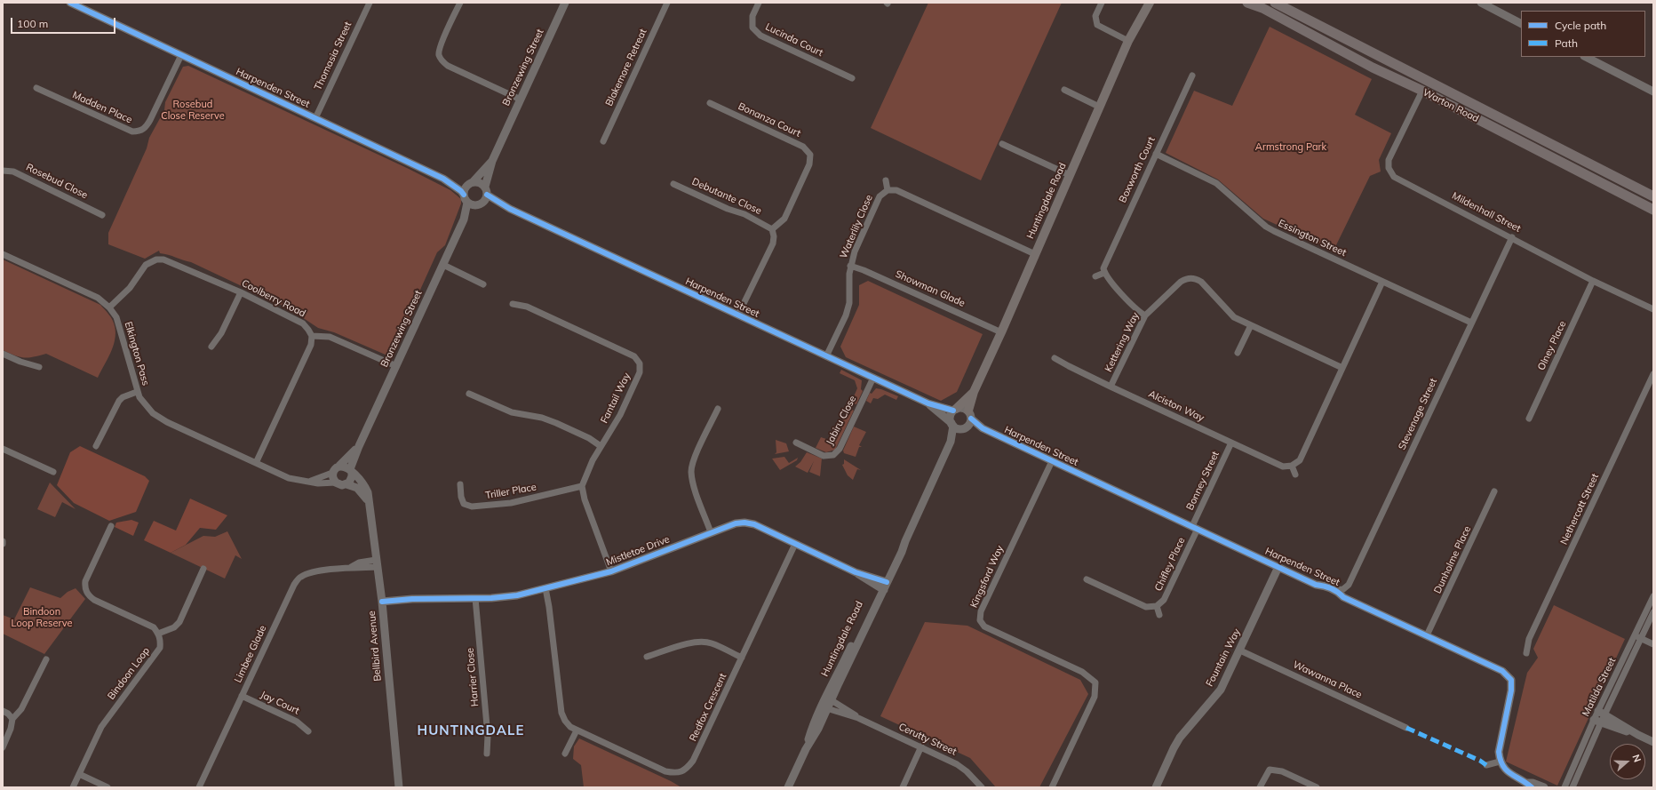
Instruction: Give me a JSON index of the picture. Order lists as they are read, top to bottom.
{
  "streets": {
    "main road": ["Warton Road", "Huntingdale Road"],
    "street": [
      "Lucinda Court",
      "Thomasia Street",
      "Bronzewing Street",
      "Blakemore Retreat",
      "Harpenden Street",
      "Madden Place",
      "Bonanza Court",
      "Boxworth Court",
      "Rosebud Close",
      "Debutante Close",
      "Mildenhall Street",
      "Waterlily Close",
      "Essington Street",
      "Showman Glade",
      "Coolberry Road",
      "Kettering Way",
      "Olney Place",
      "Elkington Pass",
      "Fantail Way",
      "Alciston Way",
      "Stevenage Street",
      "Jabiru Close",
      "Bonney Street",
      "Triller Place",
      "Nethercott Street",
      "Mistletoe Drive",
      "Dunholme Place",
      "Chifley Place",
      "Kingsford Way",
      "Bellbird Avenue",
      "Limbee Glade",
      "Fountain Way",
      "Bindoon Loop",
      "Harrier Close",
      "Wawanna Place",
      "Matilda Street",
      "Jay Court",
      "Redfox Crescent",
      "Cerutty Street"
    ]
  },
  "crossings": [
    ["Thomasia Street", "Harpenden Street"],
    ["Bronzewing Street", "Harpenden Street"],
    ["Bronzewing Street", "Elkington Pass"],
    ["Bronzewing Street", "Bellbird Avenue"],
    ["Harpenden Street", "Madden Place"],
    ["Harpenden Street", "Huntingdale Road"],
    ["Harpenden Street", "Waterlily Close"],
    ["Harpenden Street", "Stevenage Street"],
    ["Harpenden Street", "Jabiru Close"],
    ["Harpenden Street", "Bonney Street"],
    ["Harpenden Street", "Dunholme Place"],
    ["Harpenden Street", "Chifley Place"],
    ["Harpenden Street", "Kingsford Way"],
    ["Harpenden Street", "Fountain Way"],
    ["Warton Road", "Mildenhall Street"],
    ["Bonanza Court", "Debutante Close"],
    ["Boxworth Court", "Essington Street"],
    ["Huntingdale Road", "Showman Glade"],
    ["Huntingdale Road", "Mistletoe Drive"],
    ["Huntingdale Road", "Cerutty Street"],
    ["Mildenhall Street", "Olney Place"],
    ["Mildenhall Street", "Stevenage Street"],
    ["Waterlily Close", "Showman Glade"],
    ["Essington Street", "Stevenage Street"],
    ["Coolberry Road", "Elkington Pass"],
    ["Kettering Way", "Alciston Way"],
    ["Elkington Pass", "Bellbird Avenue"],
    ["Fantail Way", "Triller Place"],
    ["Alciston Way", "Bonney Street"],
    ["Bonney Street", "Chifley Place"],
    ["Mistletoe Drive", "Bellbird Avenue"],
    ["Mistletoe Drive", "Harrier Close"],
    ["Mistletoe Drive", "Redfox Crescent"],
    ["Bellbird Avenue", "Limbee Glade"],
    ["Limbee Glade", "Jay Court"],
    ["Fountain Way", "Wawanna Place"]
  ],
  "districts": ["HUNTINGDALE"],
  "parks": ["Rosebud Close Reserve", "Armstrong Park", "Bindoon Loop Reserve"],
  "legend": ["Cycle path", "Path"],
  "scale_bar": "100 m",
  "north": "right"
}
